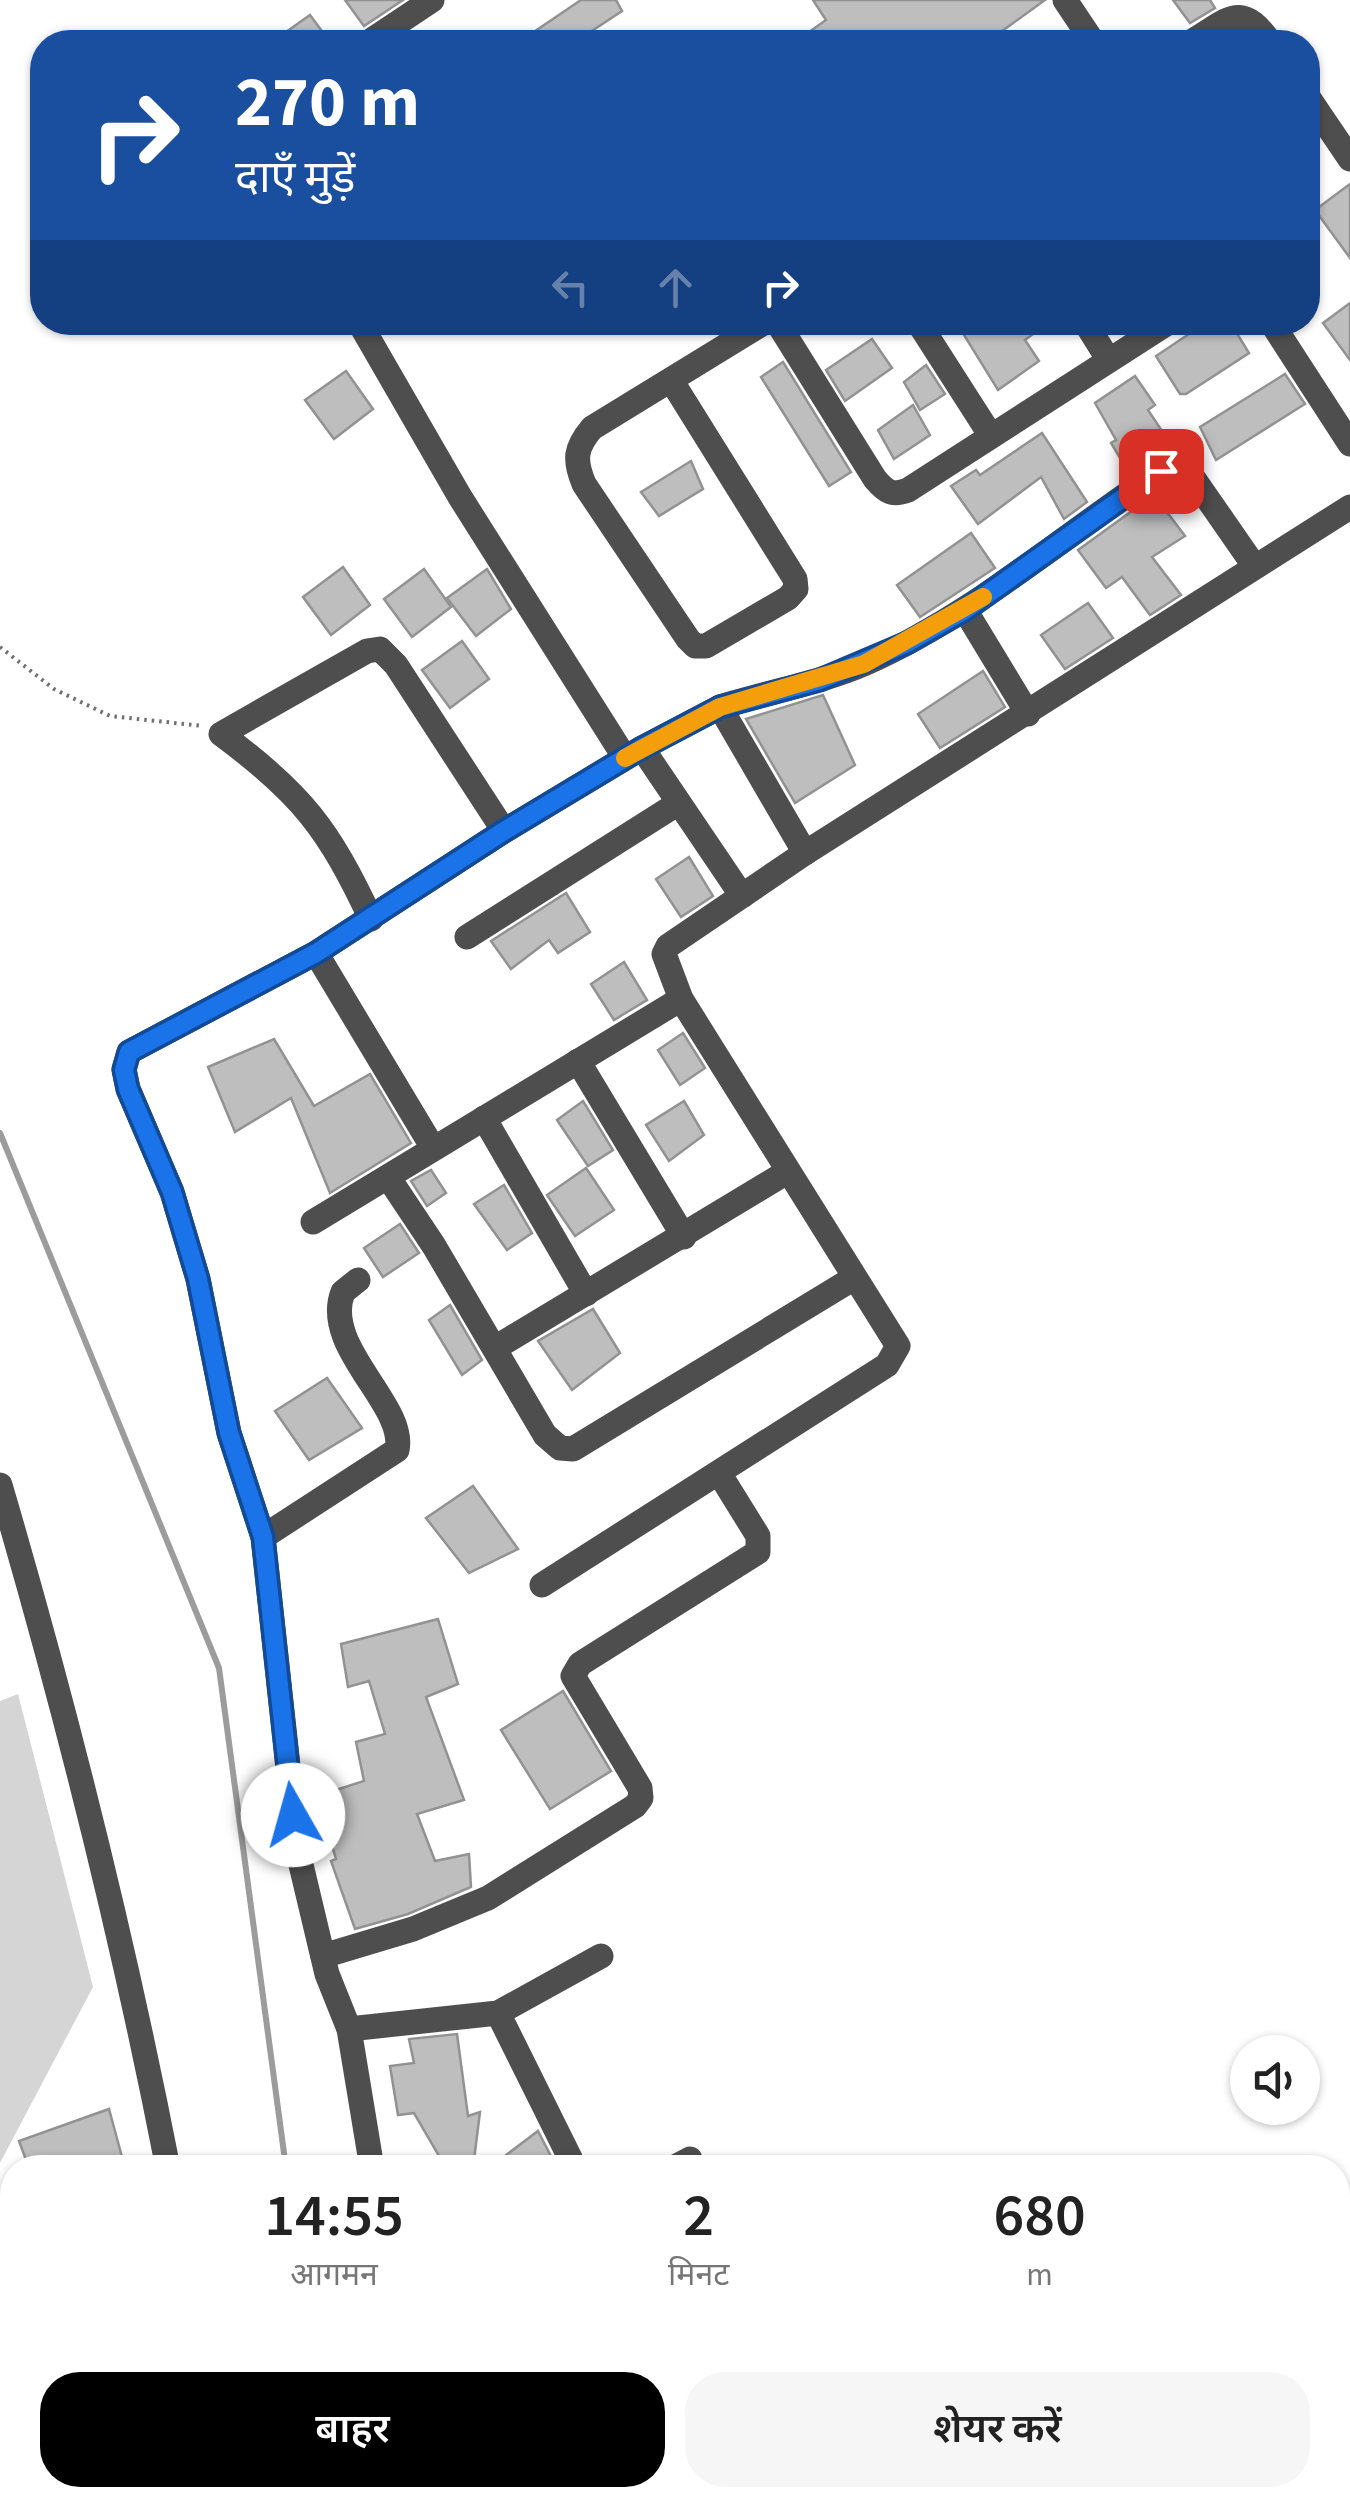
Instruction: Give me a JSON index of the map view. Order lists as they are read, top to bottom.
{
  "page": {
    "turn": ["270 m", "दाएँ मुड़ें"],
    "eta": [
      "14:55",
      "आगमन",
      "2",
      "मिनट",
      "680",
      "m"
    ],
    "buttons": ["बाहर", "शेयर करें"]
  }
}
